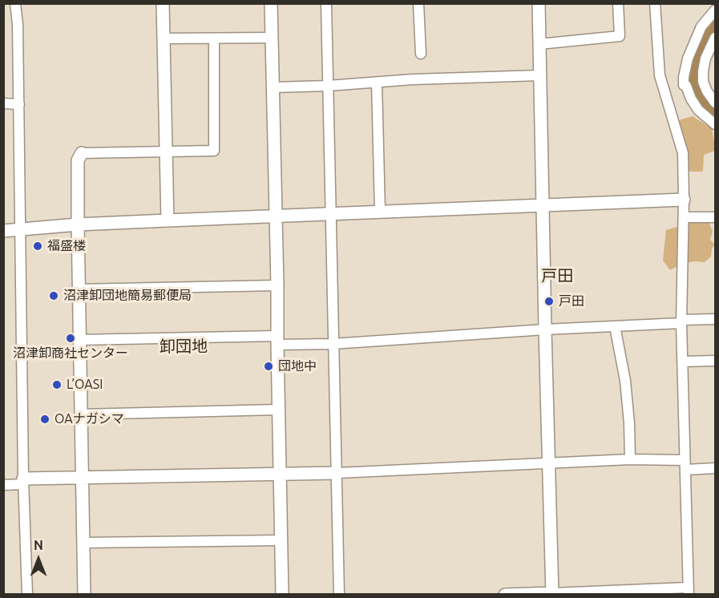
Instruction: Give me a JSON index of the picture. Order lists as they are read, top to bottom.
{
  "districts": ["戸田", "卸団地"],
  "places": [
    "福盛楼",
    "沼津卸団地簡易郵便局",
    "戸田",
    "沼津卸商社センター",
    "団地中",
    "L’OASI",
    "OAナガシマ"
  ],
  "north": "top"
}
